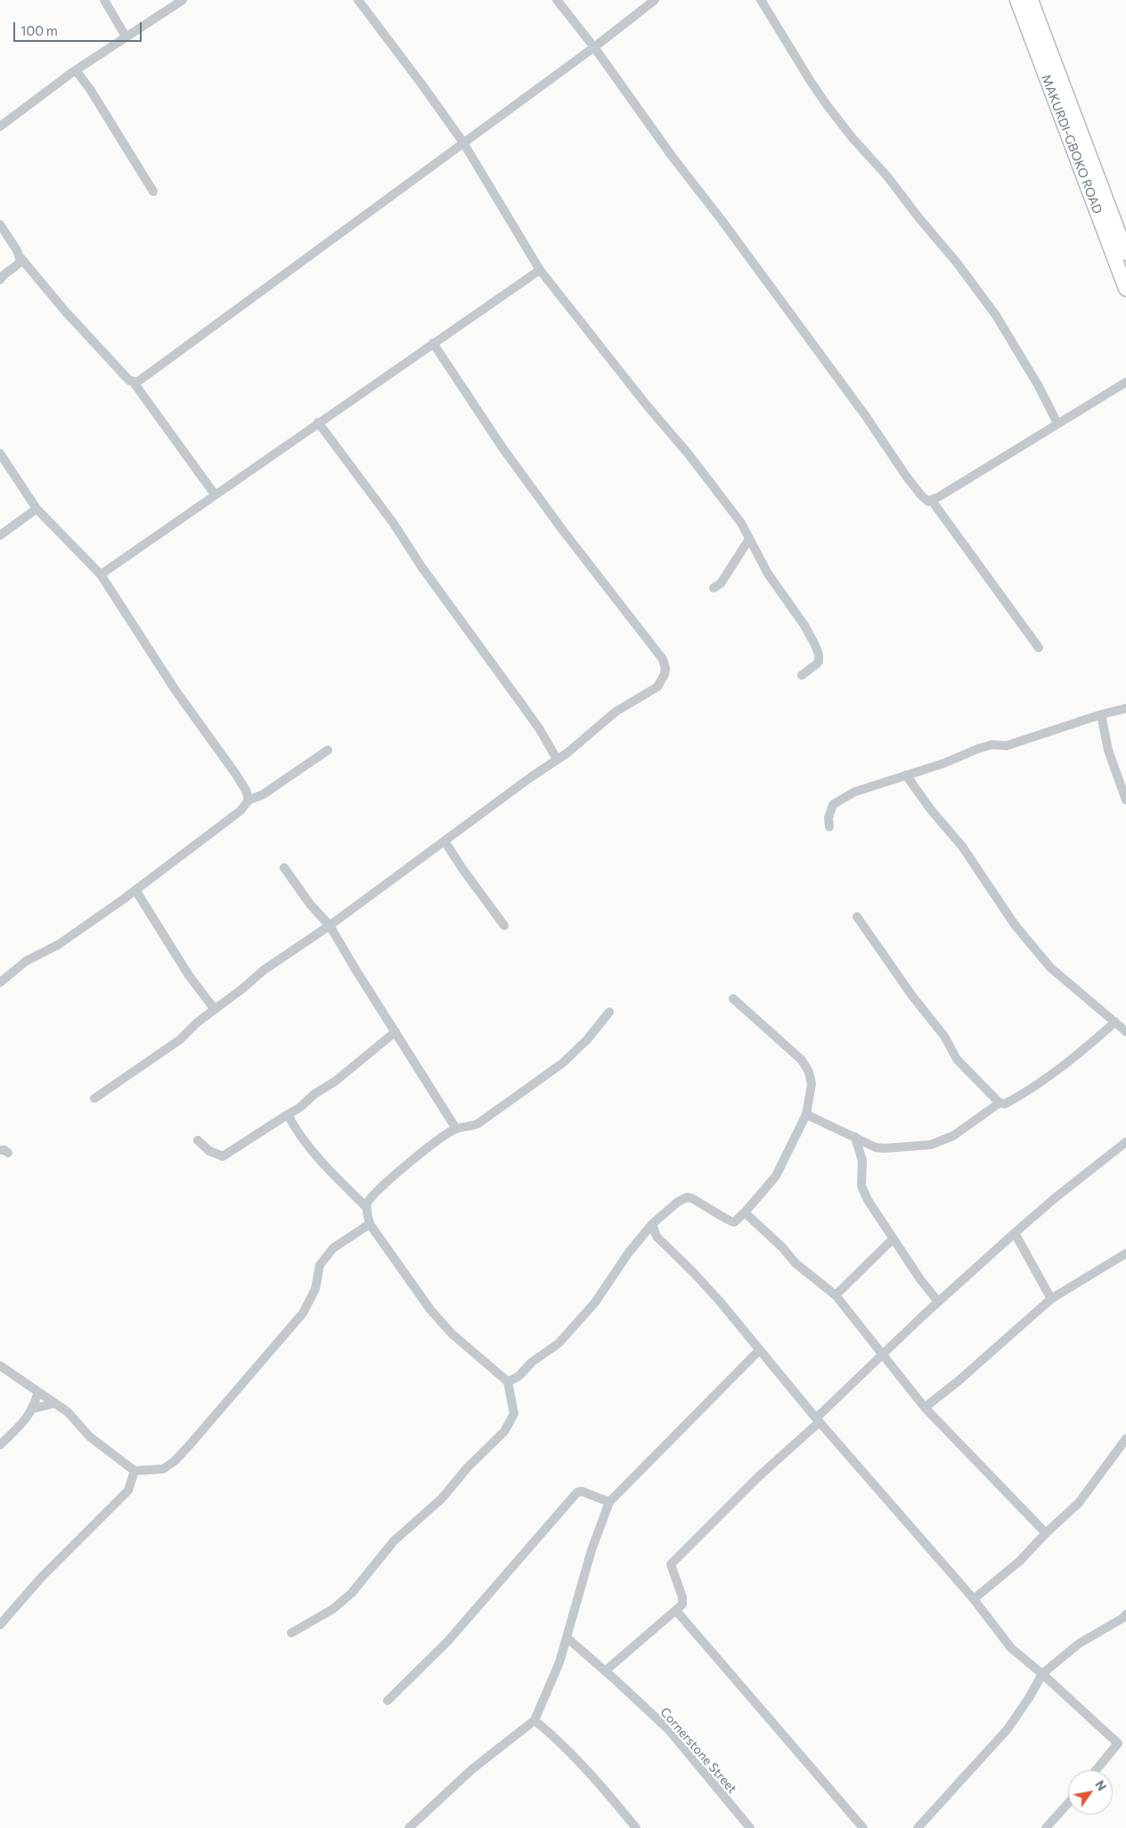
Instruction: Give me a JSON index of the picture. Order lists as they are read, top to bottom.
{
  "streets": {
    "main road": ["MAKURDI-GBOKO ROAD"],
    "street": ["Cornerstone Street"]
  },
  "scale_bar": "100 m",
  "north": "top right"
}
